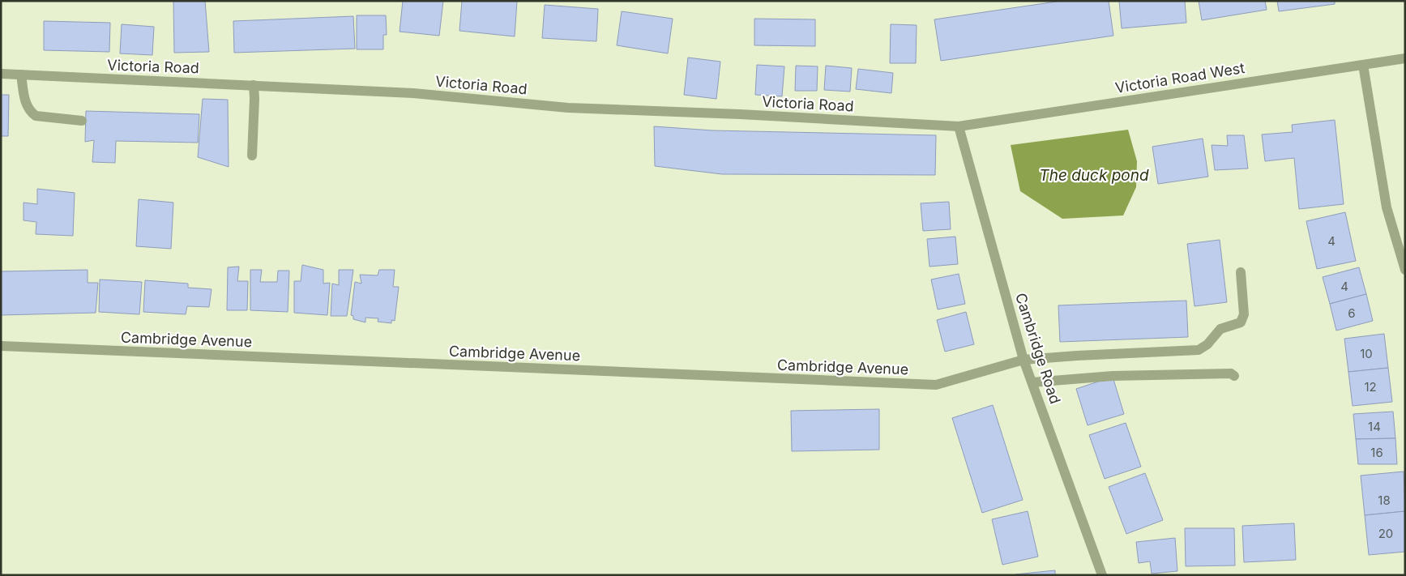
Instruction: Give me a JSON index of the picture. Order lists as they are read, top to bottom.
{
  "streets": {
    "street": [
      "Victoria Road",
      "Victoria Road West",
      "Cambridge Avenue",
      "Cambridge Road"
    ]
  },
  "crossings": [
    ["Victoria Road", "Victoria Road West"],
    ["Victoria Road", "Cambridge Road"],
    ["Victoria Road West", "Cambridge Road"],
    ["Cambridge Avenue", "Cambridge Road"]
  ],
  "water": ["The duck pond"],
  "house_numbers": [
    "4",
    "4",
    "6",
    "10",
    "12",
    "14",
    "16",
    "18",
    "20"
  ]
}
